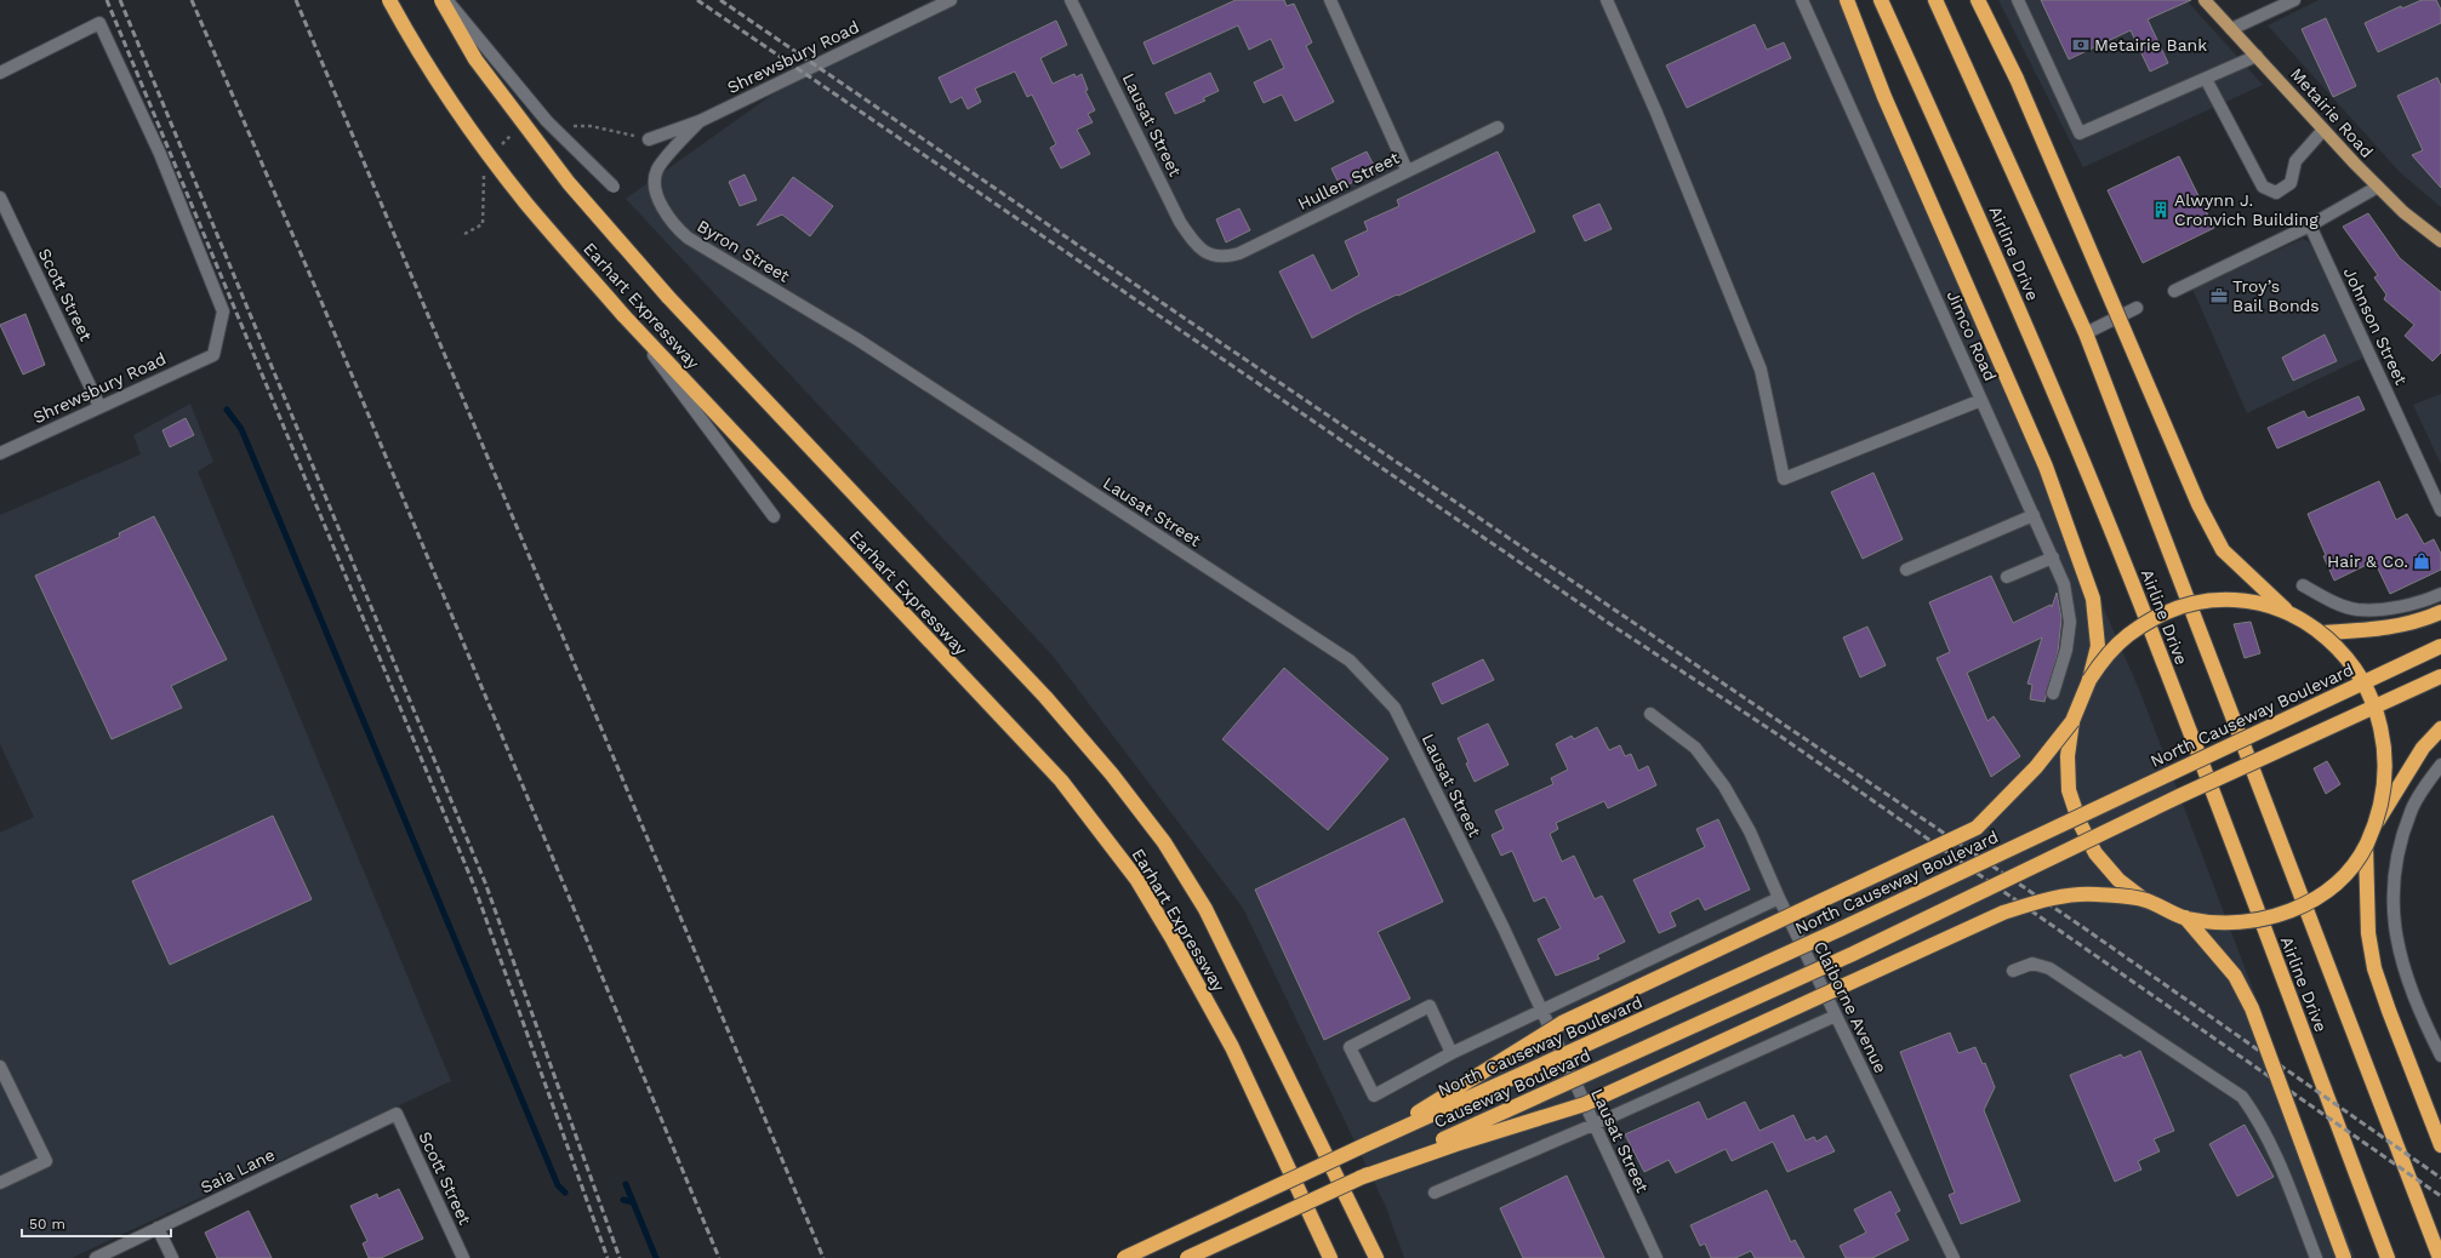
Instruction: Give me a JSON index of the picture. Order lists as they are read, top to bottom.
{
  "streets": {
    "highway": [
      "Airline Drive",
      "Earhart Expressway",
      "North Causeway Boulevard",
      "Causeway Boulevard"
    ],
    "main road": ["Metairie Road"],
    "street": [
      "Shrewsbury Road",
      "Lausat Street",
      "Hullen Street",
      "Byron Street",
      "Scott Street",
      "Johnson Street",
      "Jimco Road",
      "Claiborne Avenue",
      "Saia Lane"
    ]
  },
  "crossings": [
    ["Shrewsbury Road", "Byron Street"],
    ["Shrewsbury Road", "Scott Street"],
    ["Lausat Street", "Hullen Street"],
    ["Lausat Street", "Byron Street"],
    ["Scott Street", "Saia Lane"]
  ],
  "places": {
    "bank": ["Metairie Bank"],
    "building": ["Alwynn J. Cronvich Building"],
    "office": ["Troy’s Bail Bonds"],
    "shop": ["Hair & Co."]
  },
  "scale_bar": "50 m"
}
